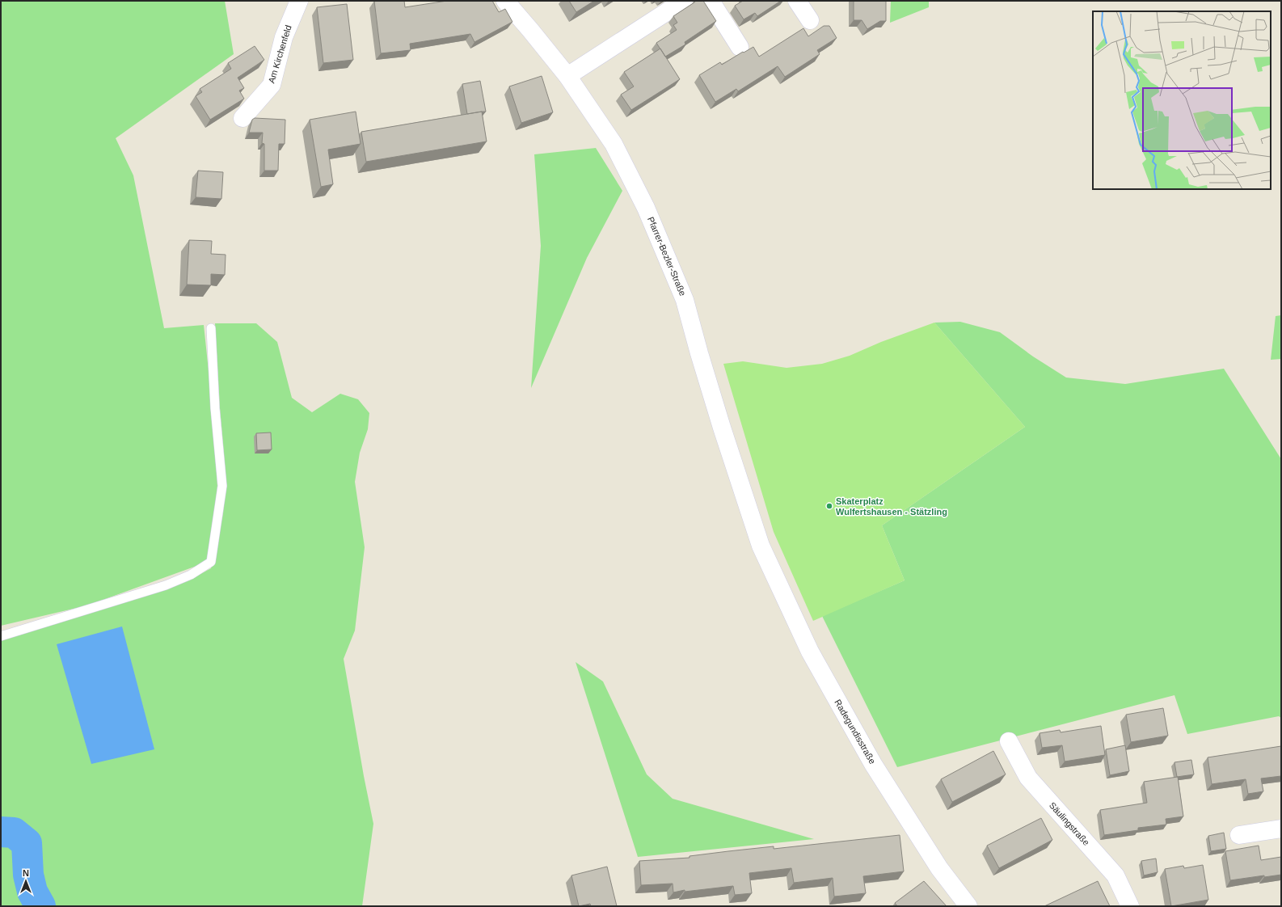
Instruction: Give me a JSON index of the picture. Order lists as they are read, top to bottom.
{
  "streets": {
    "street": [
      "Am Kirchenfeld",
      "Pfarrer-Bezler-Straße",
      "Radegundisstraße",
      "Säulingstraße"
    ]
  },
  "crossings": [
    ["Pfarrer-Bezler-Straße", "Radegundisstraße"]
  ],
  "places": ["Skaterplatz Wulfertshausen - Stätzling"],
  "north": "top"
}
